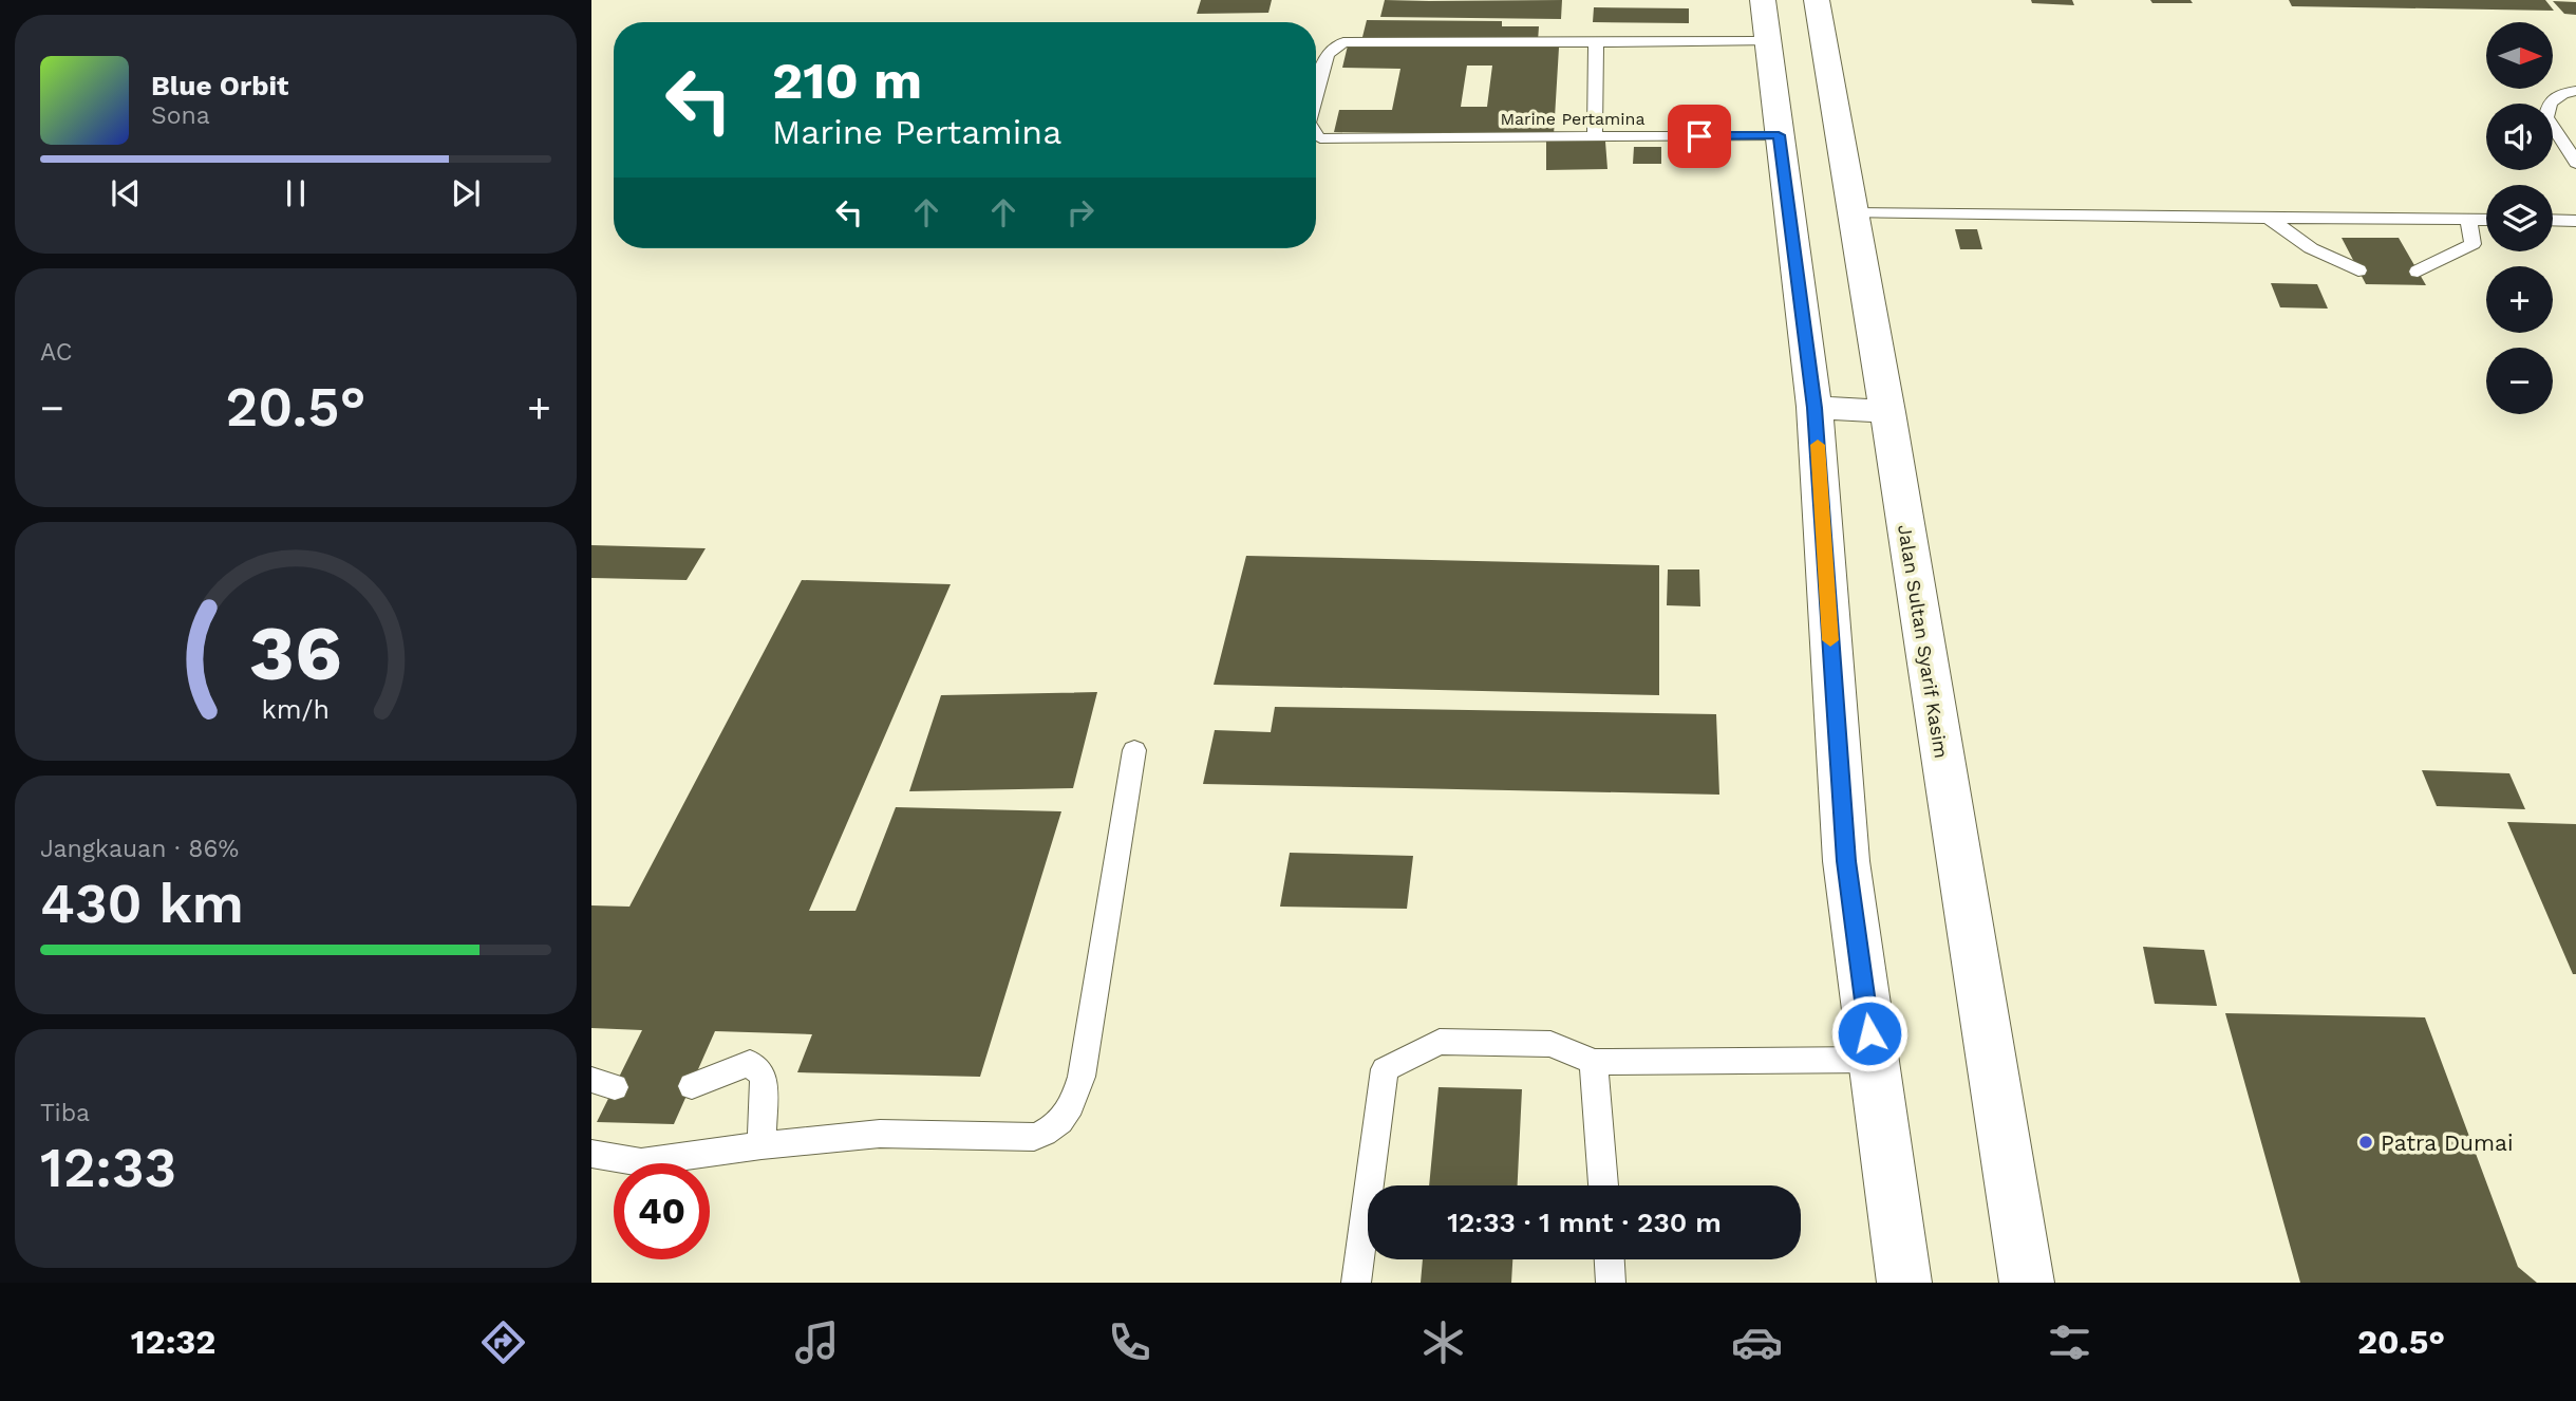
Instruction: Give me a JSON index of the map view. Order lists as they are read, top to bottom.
{
  "streets": {
    "street": ["Jalan Sultan Syarif Kasim"],
    "lane": ["Marine Pertamina"]
  },
  "places": ["Patra Dumai"],
  "north": "right",
  "page": {
    "map_buttons": ["+", "−"],
    "turn": ["210 m", "Marine Pertamina"],
    "song": ["Blue Orbit", "Sona"],
    "tile": [
      "AC",
      ["Jangkauan · 86%", "430 km"],
      ["Tiba", "12:33"]
    ],
    "heat": ["−", "20.5°", "+"],
    "limit": "40",
    "trip": "12:33 · 1 mnt · 230 m",
    "tabs": ["12:32", "20.5°"],
    "gauge": ["36", "km/h"]
  }
}
